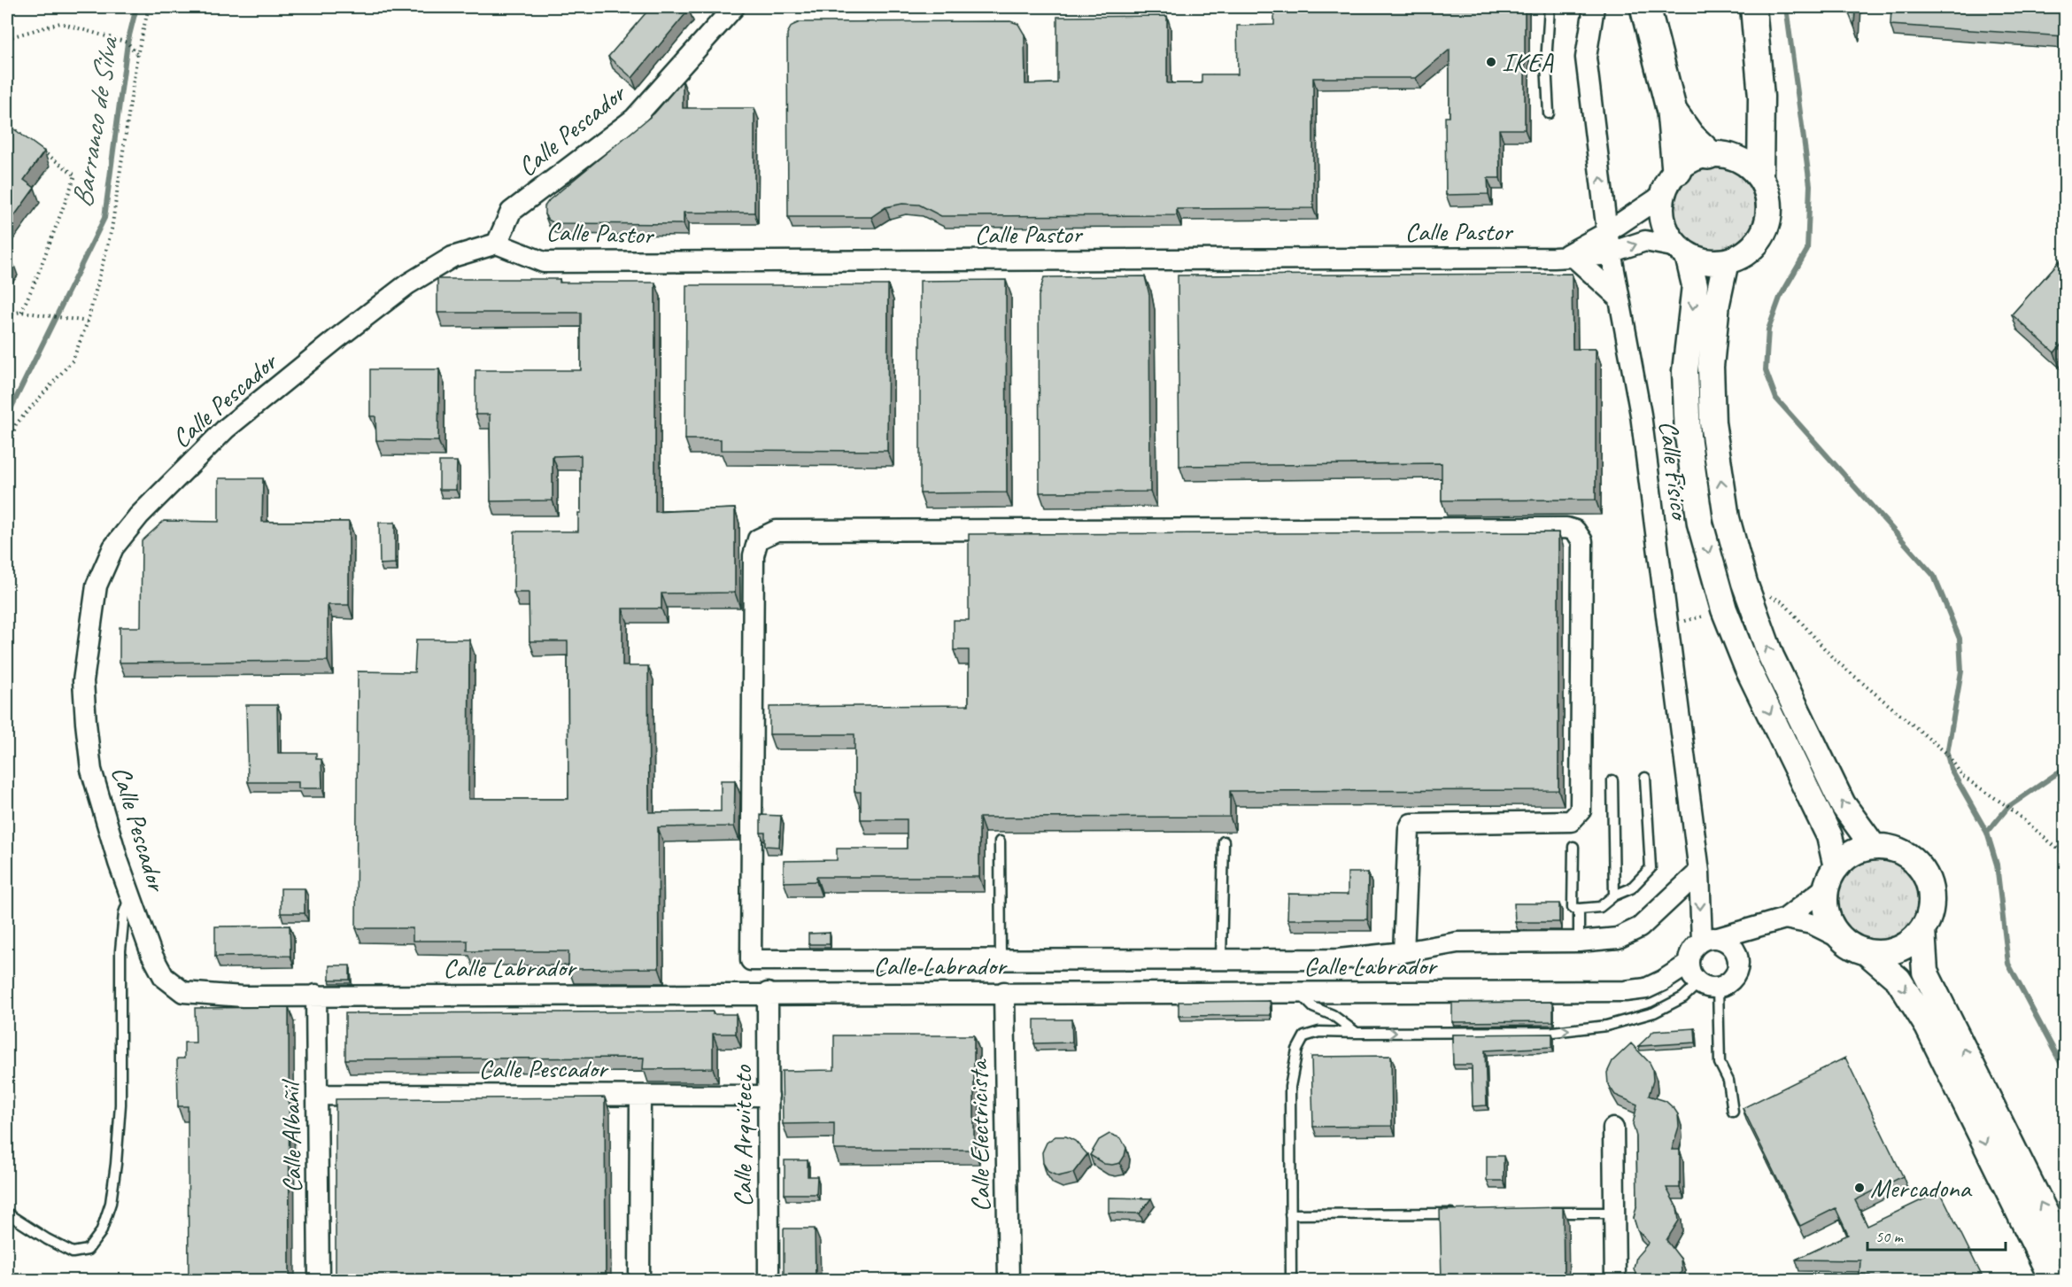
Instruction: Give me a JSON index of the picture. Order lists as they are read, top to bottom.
{
  "streets": {
    "street": [
      "Calle Pescador",
      "Calle Pastor",
      "Calle Físico",
      "Calle Labrador",
      "Calle Arquitecto",
      "Calle Electricista",
      "Calle Albañil"
    ]
  },
  "crossings": [
    ["Calle Pescador", "Calle Pastor"],
    ["Calle Pescador", "Calle Labrador"],
    ["Calle Pescador", "Calle Arquitecto"],
    ["Calle Pescador", "Calle Albañil"],
    ["Calle Pastor", "Calle Físico"],
    ["Calle Físico", "Calle Labrador"],
    ["Calle Labrador", "Calle Arquitecto"],
    ["Calle Labrador", "Calle Electricista"],
    ["Calle Labrador", "Calle Albañil"]
  ],
  "water": ["Barranco de Silva"],
  "places": ["IKEA", "Mercadona"],
  "scale_bar": "50 m"
}
